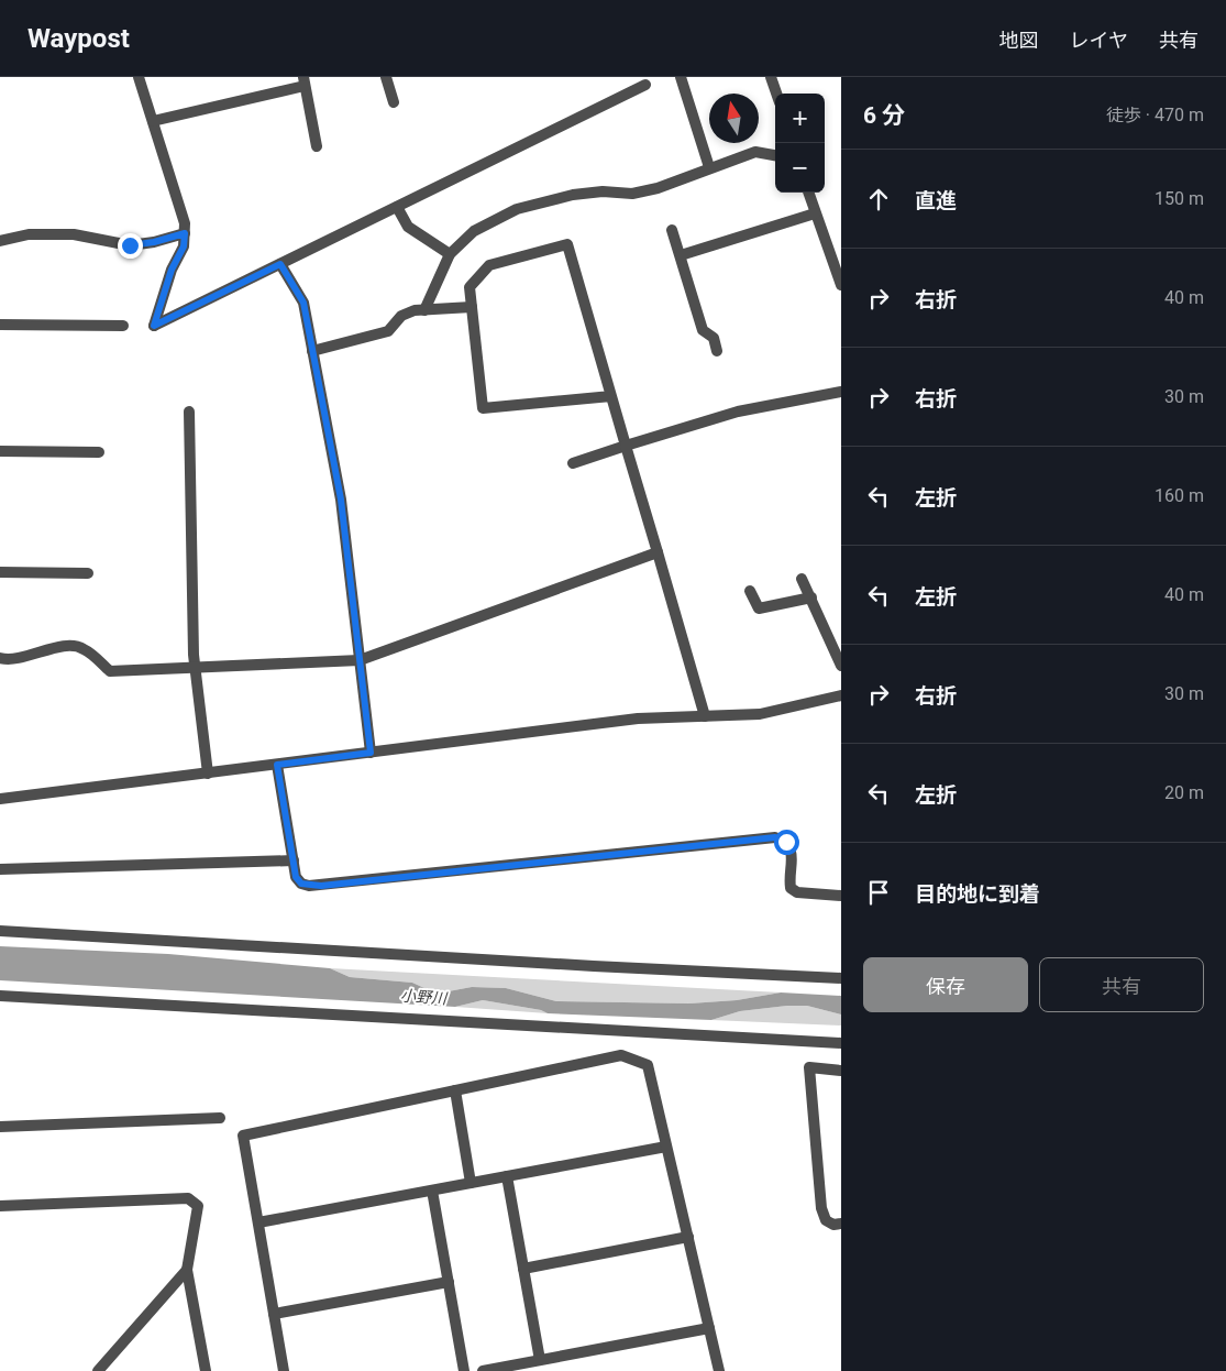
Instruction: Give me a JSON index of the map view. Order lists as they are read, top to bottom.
{
  "water": ["小野川"],
  "north": "top",
  "page": {
    "header": "Waypost",
    "nav": ["地図", "レイヤ", "共有"],
    "heading": ["6 分", "徒歩 · 470 m"],
    "map_buttons": ["+", "−"],
    "list": [
      ["直進", "150 m"],
      ["右折", "40 m"],
      ["右折", "30 m"],
      ["左折", "160 m"],
      ["左折", "40 m"],
      ["右折", "30 m"],
      ["左折", "20 m"],
      "目的地に到着"
    ],
    "buttons": ["保存", "共有"]
  }
}
